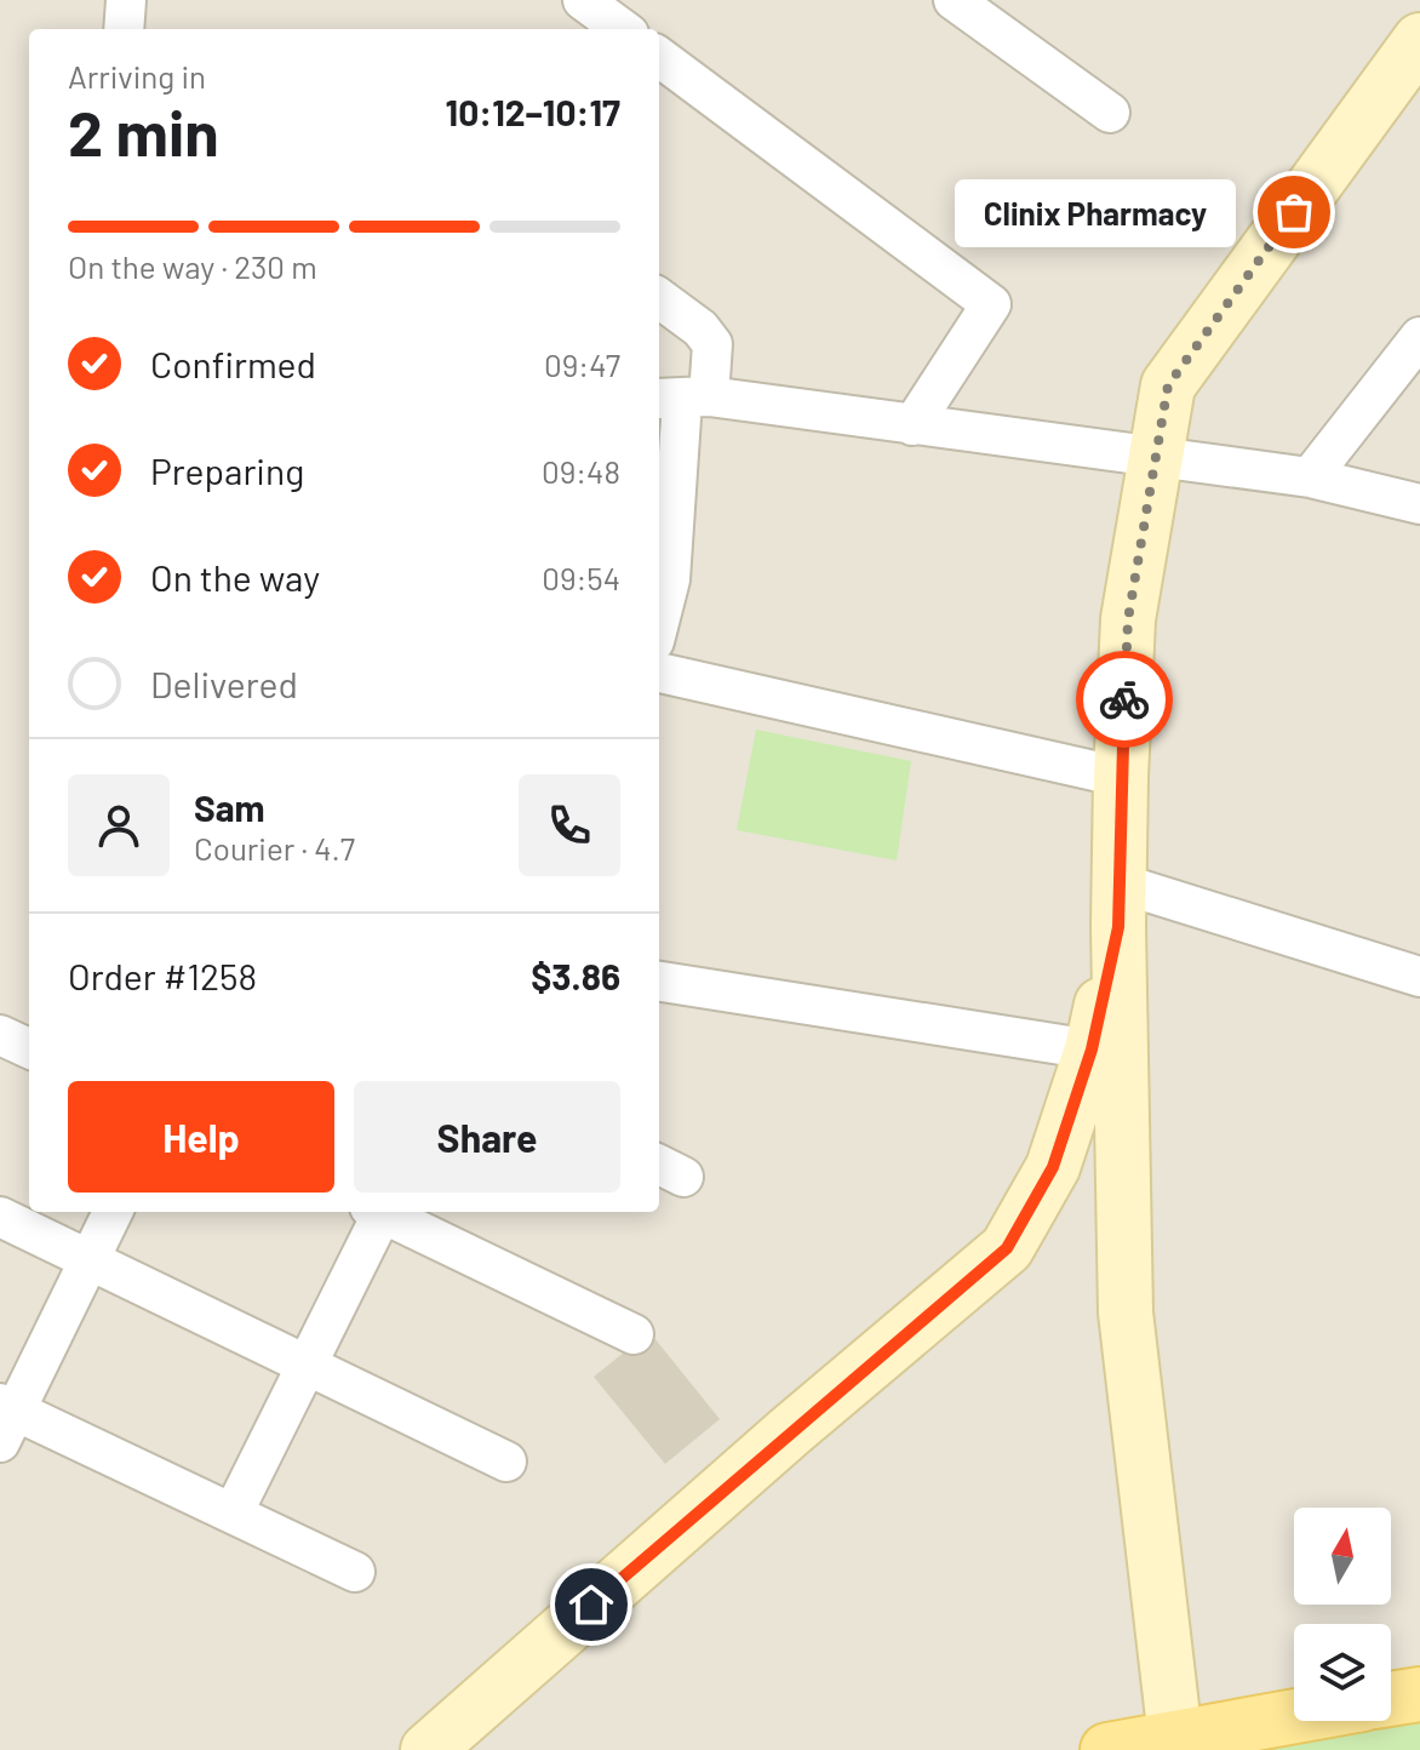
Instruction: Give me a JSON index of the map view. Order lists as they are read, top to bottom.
{
  "places": ["Clinix Pharmacy"],
  "north": "top",
  "page": {
    "heading": ["2 min", "Arriving in", "10:12–10:17"],
    "panel": [
      "Sam",
      "Courier · 4.7",
      "Order #1258",
      "$3.86"
    ],
    "bubble": "Clinix Pharmacy",
    "bar": "On the way · 230 m",
    "list": [
      ["Confirmed", "09:47"],
      ["Preparing", "09:48"],
      ["On the way", "09:54"],
      "Delivered"
    ],
    "buttons": ["Help", "Share"]
  }
}
